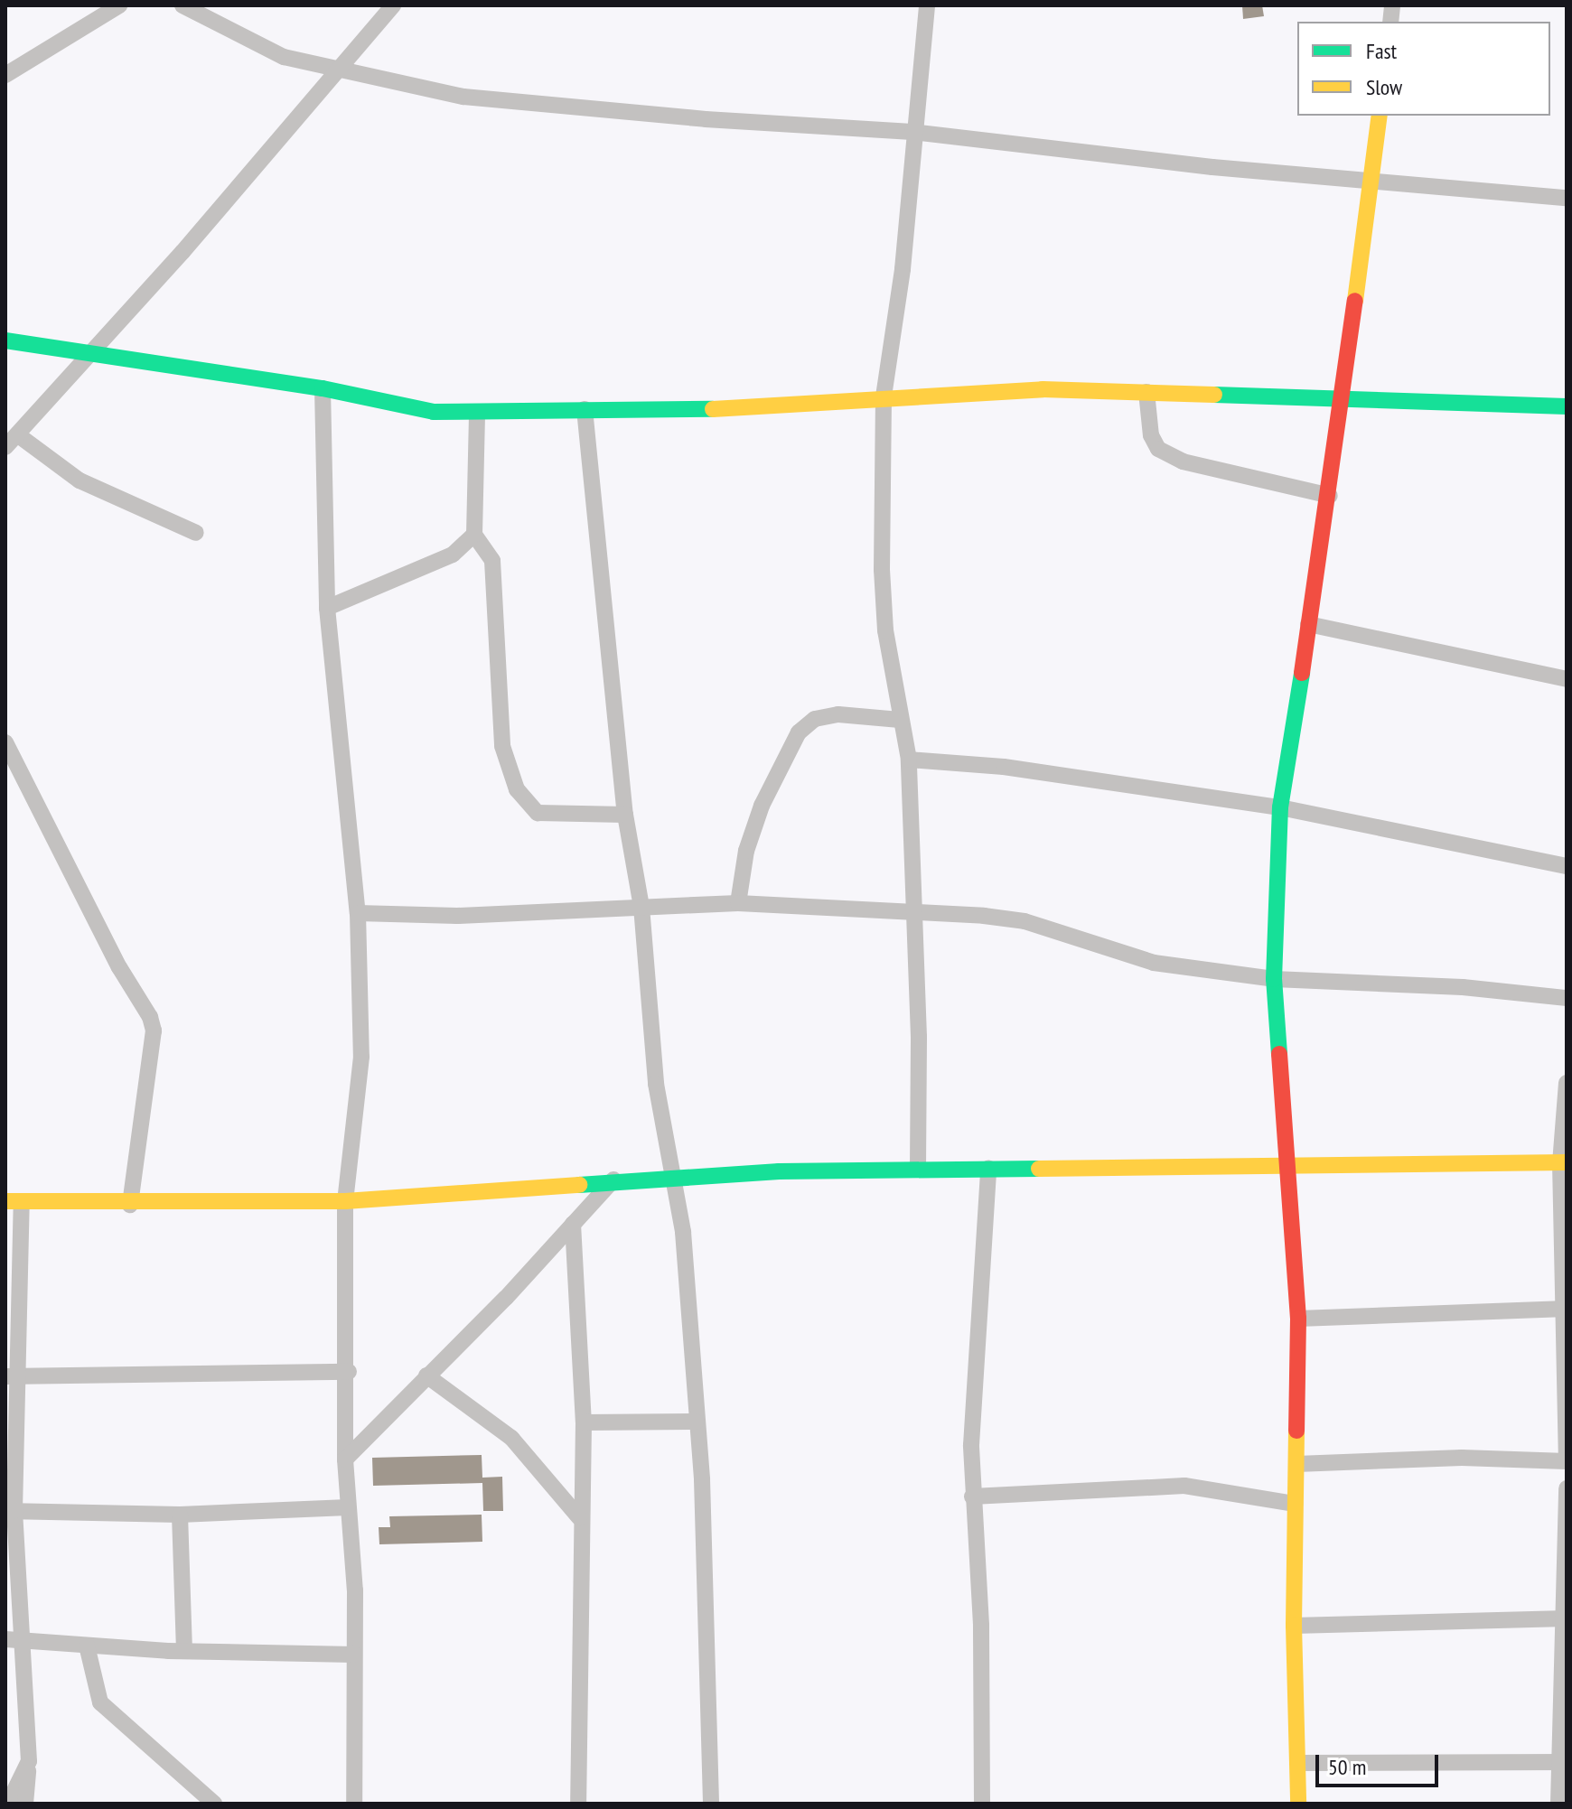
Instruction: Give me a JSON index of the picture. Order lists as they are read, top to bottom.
{
  "legend": ["Fast", "Slow"],
  "scale_bar": "50 m"
}
